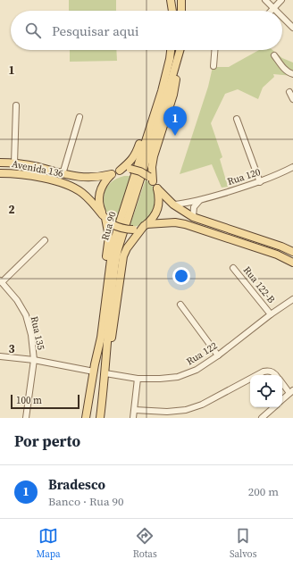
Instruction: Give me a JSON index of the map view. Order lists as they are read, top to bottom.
{
  "streets": {
    "main road": ["Avenida 136", "Rua 90"],
    "street": [
      "Rua 120",
      "Rua 122-B",
      "Rua 135",
      "Rua 122"
    ]
  },
  "crossings": [
    ["Rua 90", "Rua 122"],
    ["Rua 122-B", "Rua 122"]
  ],
  "scale_bar": "100 m",
  "page": {
    "search": "Pesquisar aqui",
    "pins": "1",
    "scale": "100 m",
    "heading": "Por perto",
    "list": [
      {
        "mark": "1",
        "name": "Bradesco",
        "note": "Banco · Rua 90",
        "value": "200 m"
      }
    ],
    "nav": ["Mapa", "Rotas", "Salvos"]
  },
  "grid": {
    "rows": ["1", "2", "3"]
  }
}
